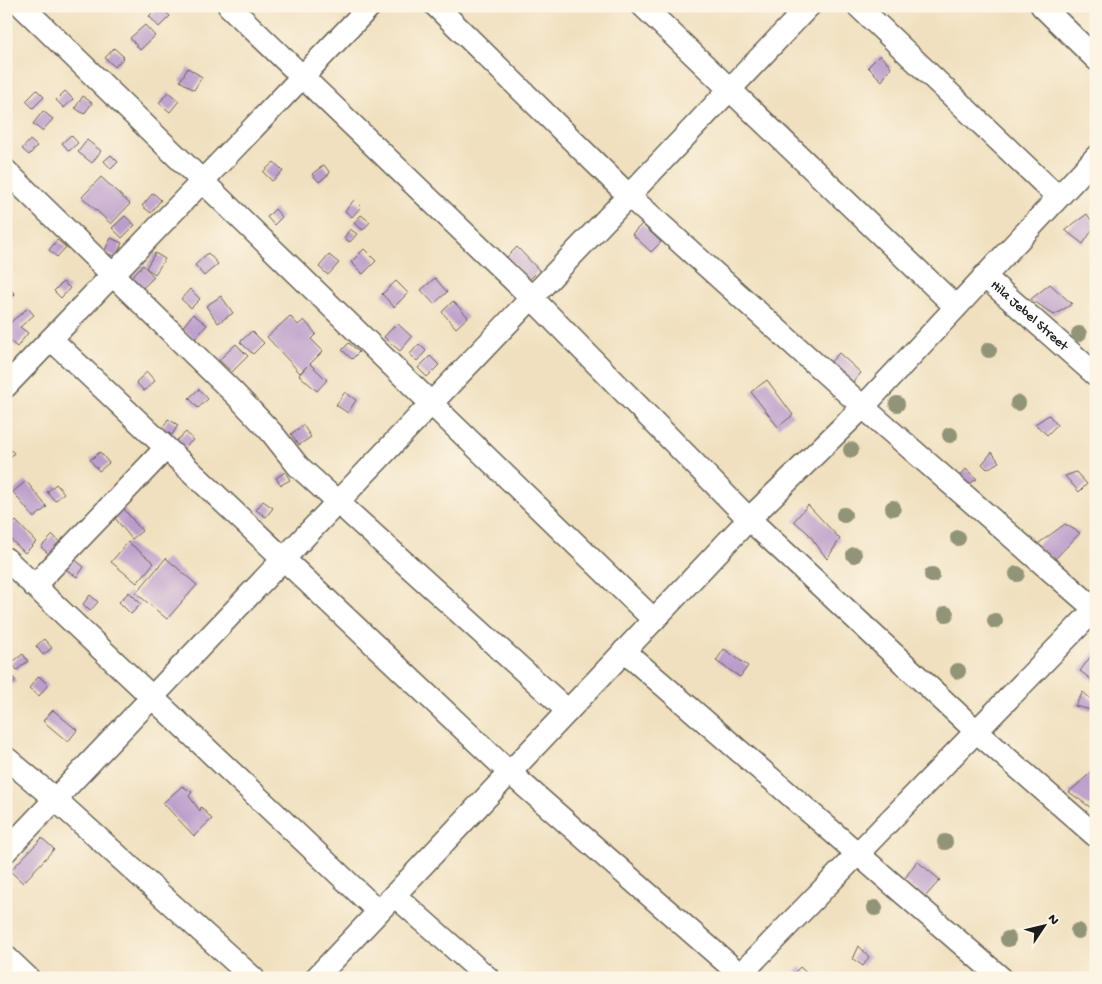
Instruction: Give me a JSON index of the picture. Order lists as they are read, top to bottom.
{
  "streets": {
    "street": ["Hila Jebel Street"]
  },
  "north": "top right"
}
